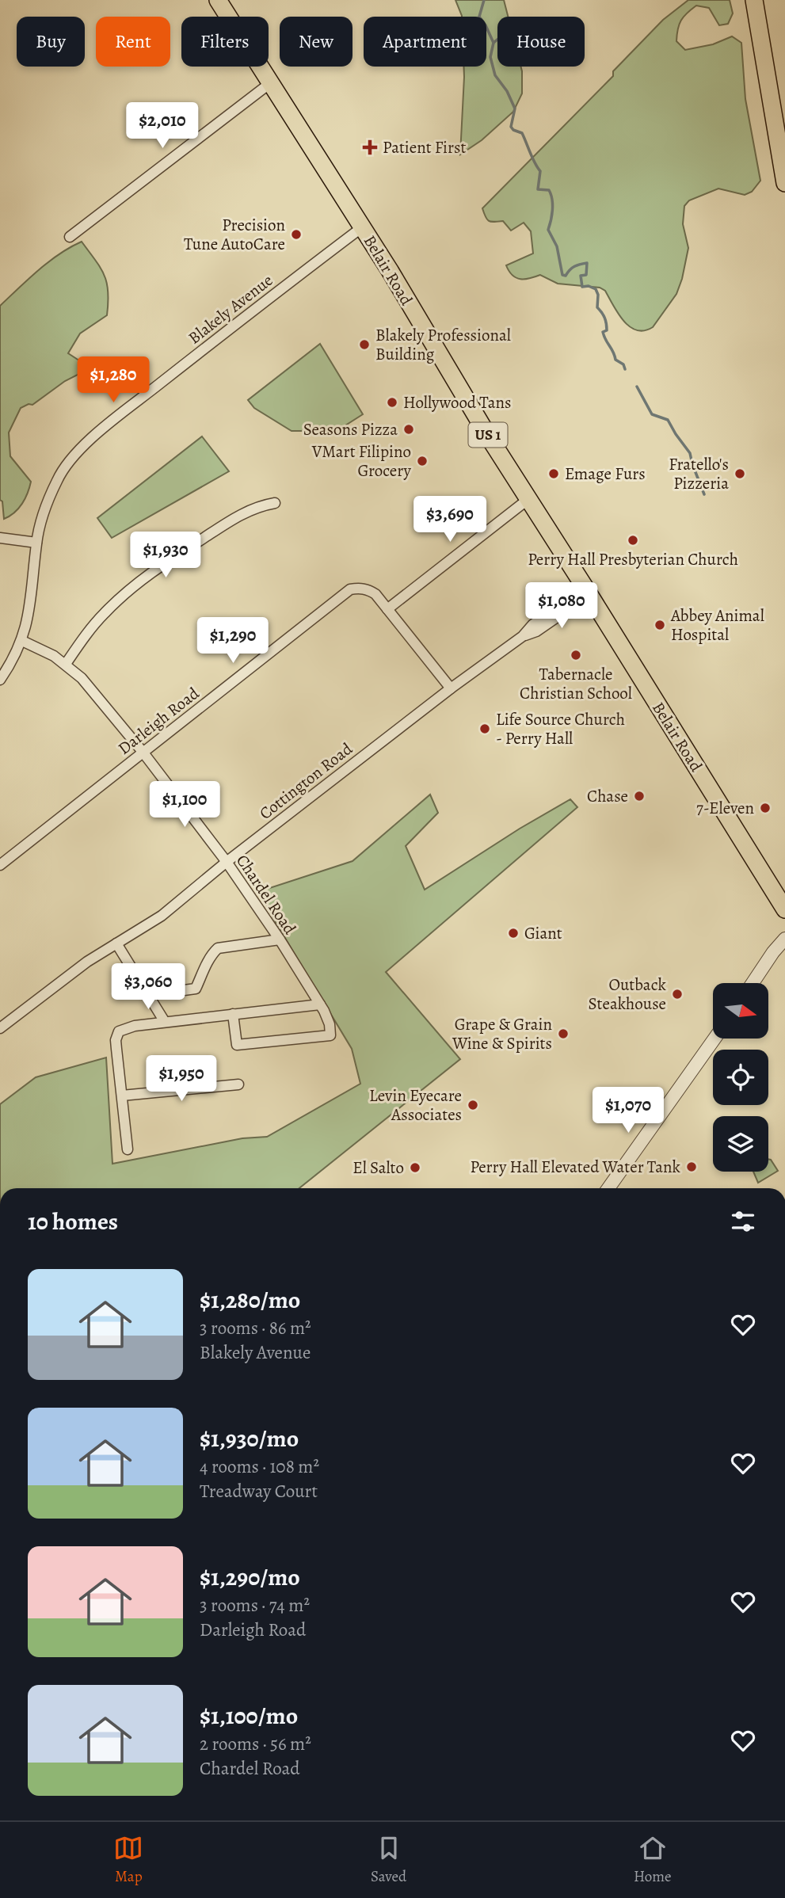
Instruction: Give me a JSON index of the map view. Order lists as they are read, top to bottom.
{
  "streets": {
    "main road": ["Belair Road", "US 1"],
    "street": [
      "Blakely Avenue",
      "Darleigh Road",
      "Cottington Road",
      "Chardel Road"
    ]
  },
  "crossings": [
    ["Belair Road", "Blakely Avenue"],
    ["Belair Road", "Cottington Road"],
    ["Blakely Avenue", "Chardel Road"],
    ["Darleigh Road", "Cottington Road"],
    ["Darleigh Road", "Chardel Road"],
    ["Cottington Road", "Chardel Road"]
  ],
  "places": {
    "health": ["Patient First"],
    "other": [
      "Precision Tune AutoCare",
      "Blakely Professional Building",
      "Hollywood Tans",
      "Seasons Pizza",
      "VMart Filipino Grocery",
      "Emage Furs",
      "Fratello's Pizzeria",
      "Perry Hall Presbyterian Church",
      "Abbey Animal Hospital",
      "Tabernacle Christian School",
      "Life Source Church - Perry Hall",
      "Chase",
      "7-Eleven",
      "Giant",
      "Outback Steakhouse",
      "Grape & Grain Wine & Spirits",
      "Levin Eyecare Associates",
      "Perry Hall Elevated Water Tank",
      "El Salto"
    ]
  },
  "north": "right",
  "page": {
    "chip": [
      "Buy",
      "Rent",
      "Filters",
      "New",
      "Apartment",
      "House"
    ],
    "price": [
      "$2,010",
      "$1,280",
      "$3,690",
      "$1,930",
      "$1,080",
      "$1,290",
      "$1,100",
      "$3,060",
      "$1,950",
      "$1,070"
    ],
    "heading": "10 homes",
    "list": [
      {
        "name": "$1,280/mo",
        "note": "3 rooms · 86 m² · Blakely Avenue"
      },
      {
        "name": "$1,930/mo",
        "note": "4 rooms · 108 m² · Treadway Court"
      },
      {
        "name": "$1,290/mo",
        "note": "3 rooms · 74 m² · Darleigh Road"
      },
      {
        "name": "$1,100/mo",
        "note": "2 rooms · 56 m² · Chardel Road"
      }
    ],
    "tabs": ["Map", "Saved", "Home"]
  }
}
